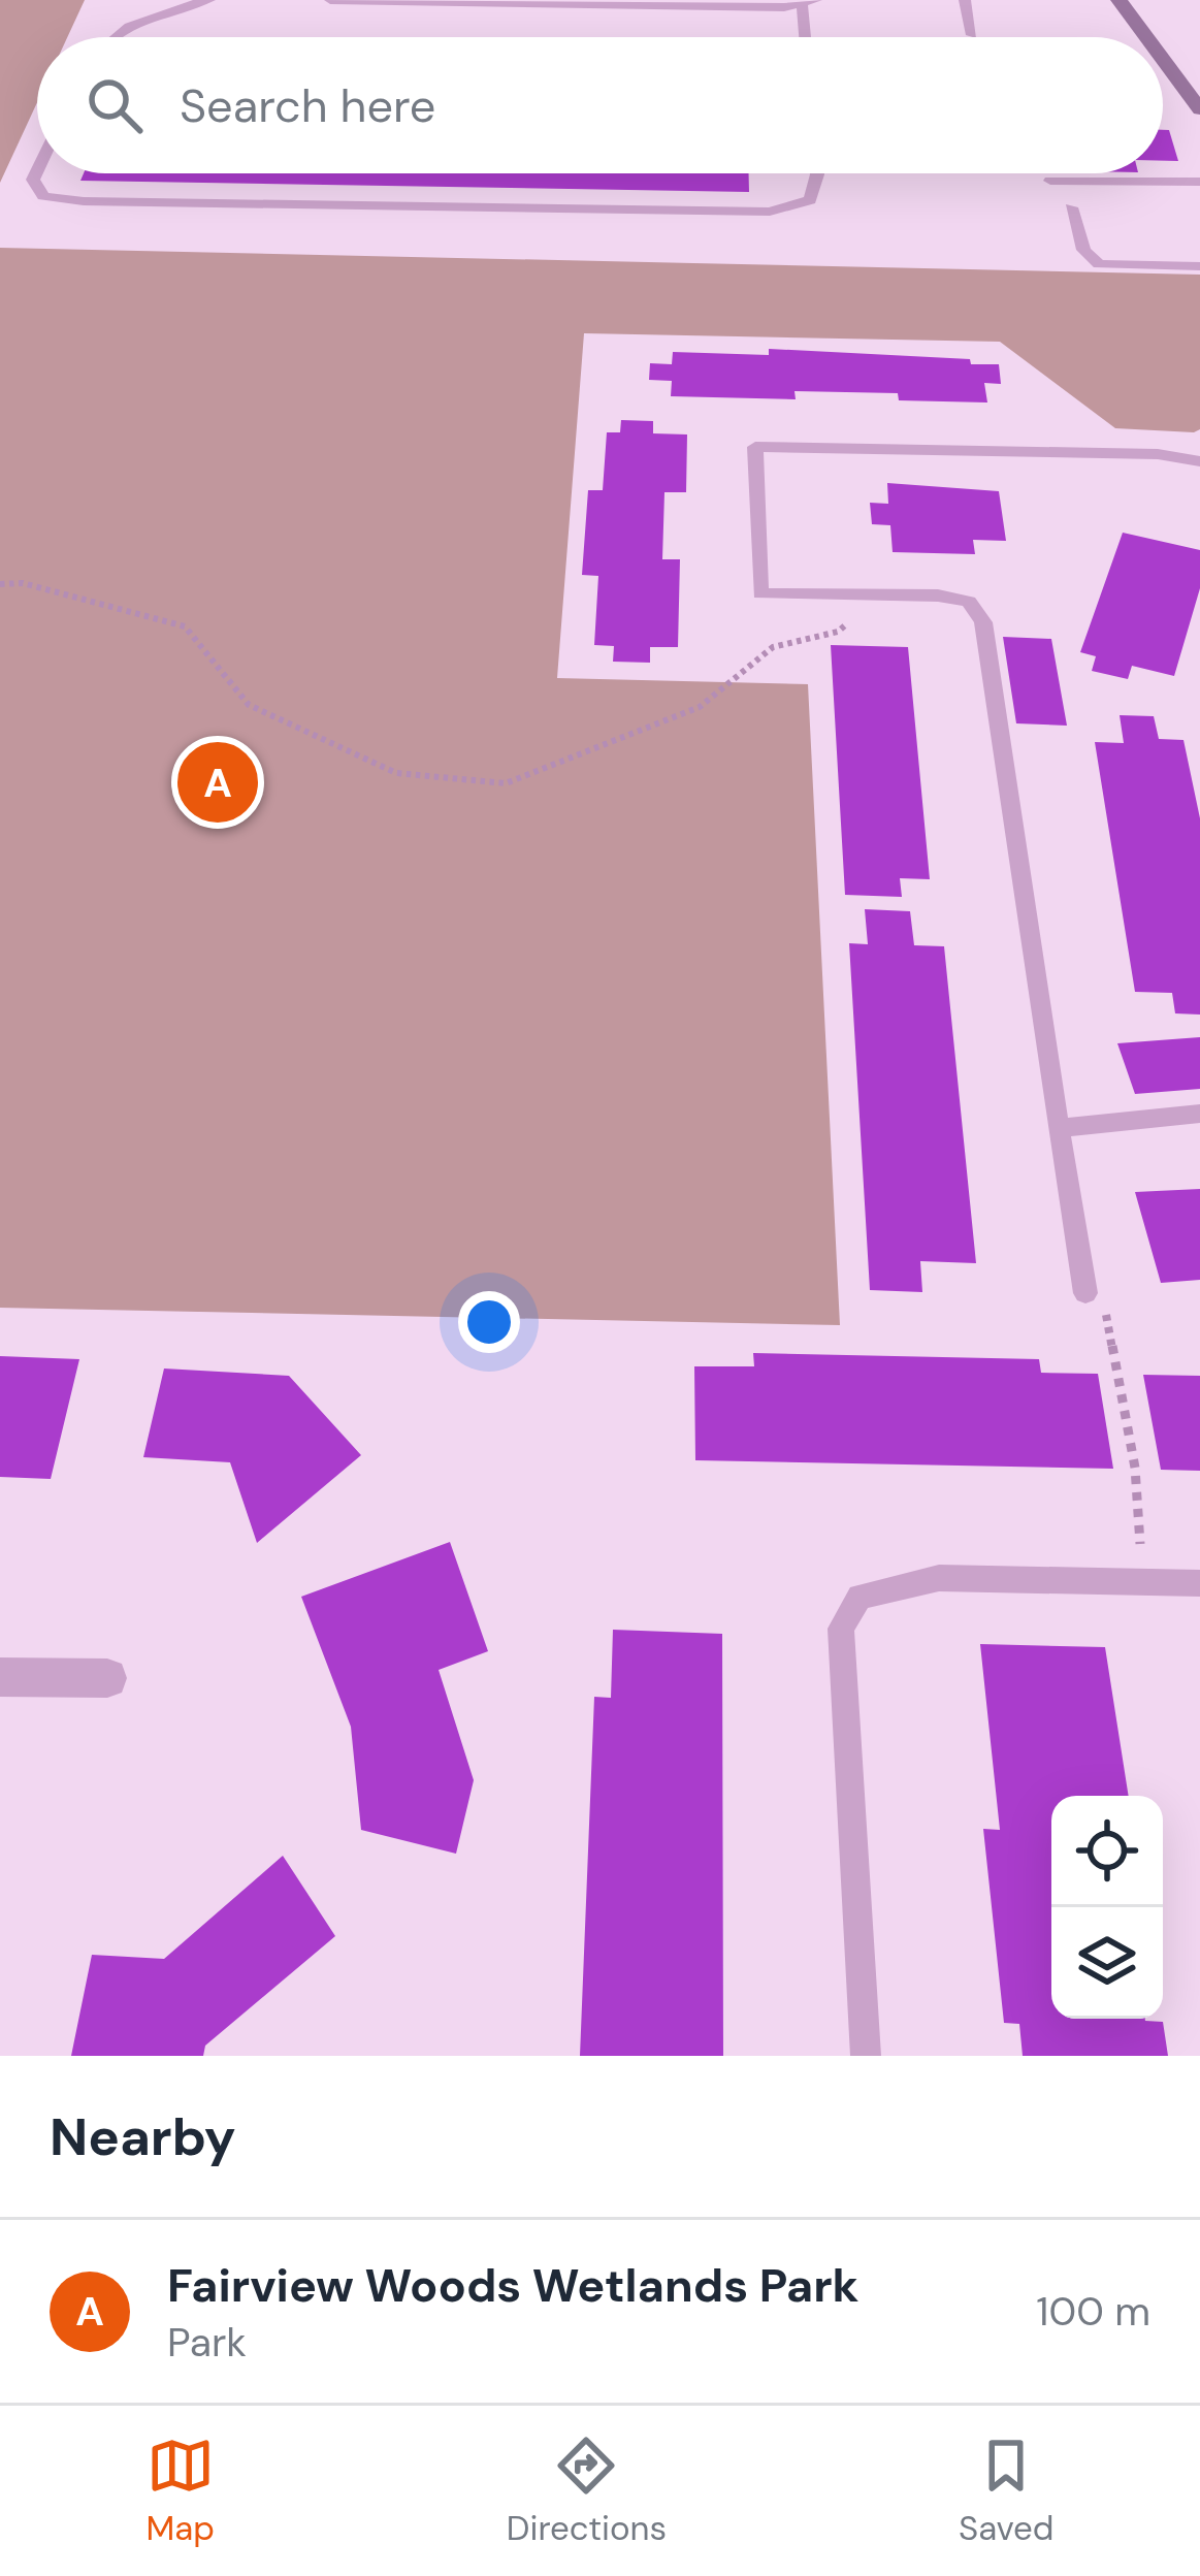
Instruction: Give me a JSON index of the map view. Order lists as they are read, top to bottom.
{
  "page": {
    "search": "Search here",
    "pins": "A",
    "heading": "Nearby",
    "list": [
      {
        "mark": "A",
        "name": "Fairview Woods Wetlands Park",
        "note": "Park",
        "value": "100 m"
      }
    ],
    "nav": ["Map", "Directions", "Saved"]
  }
}
